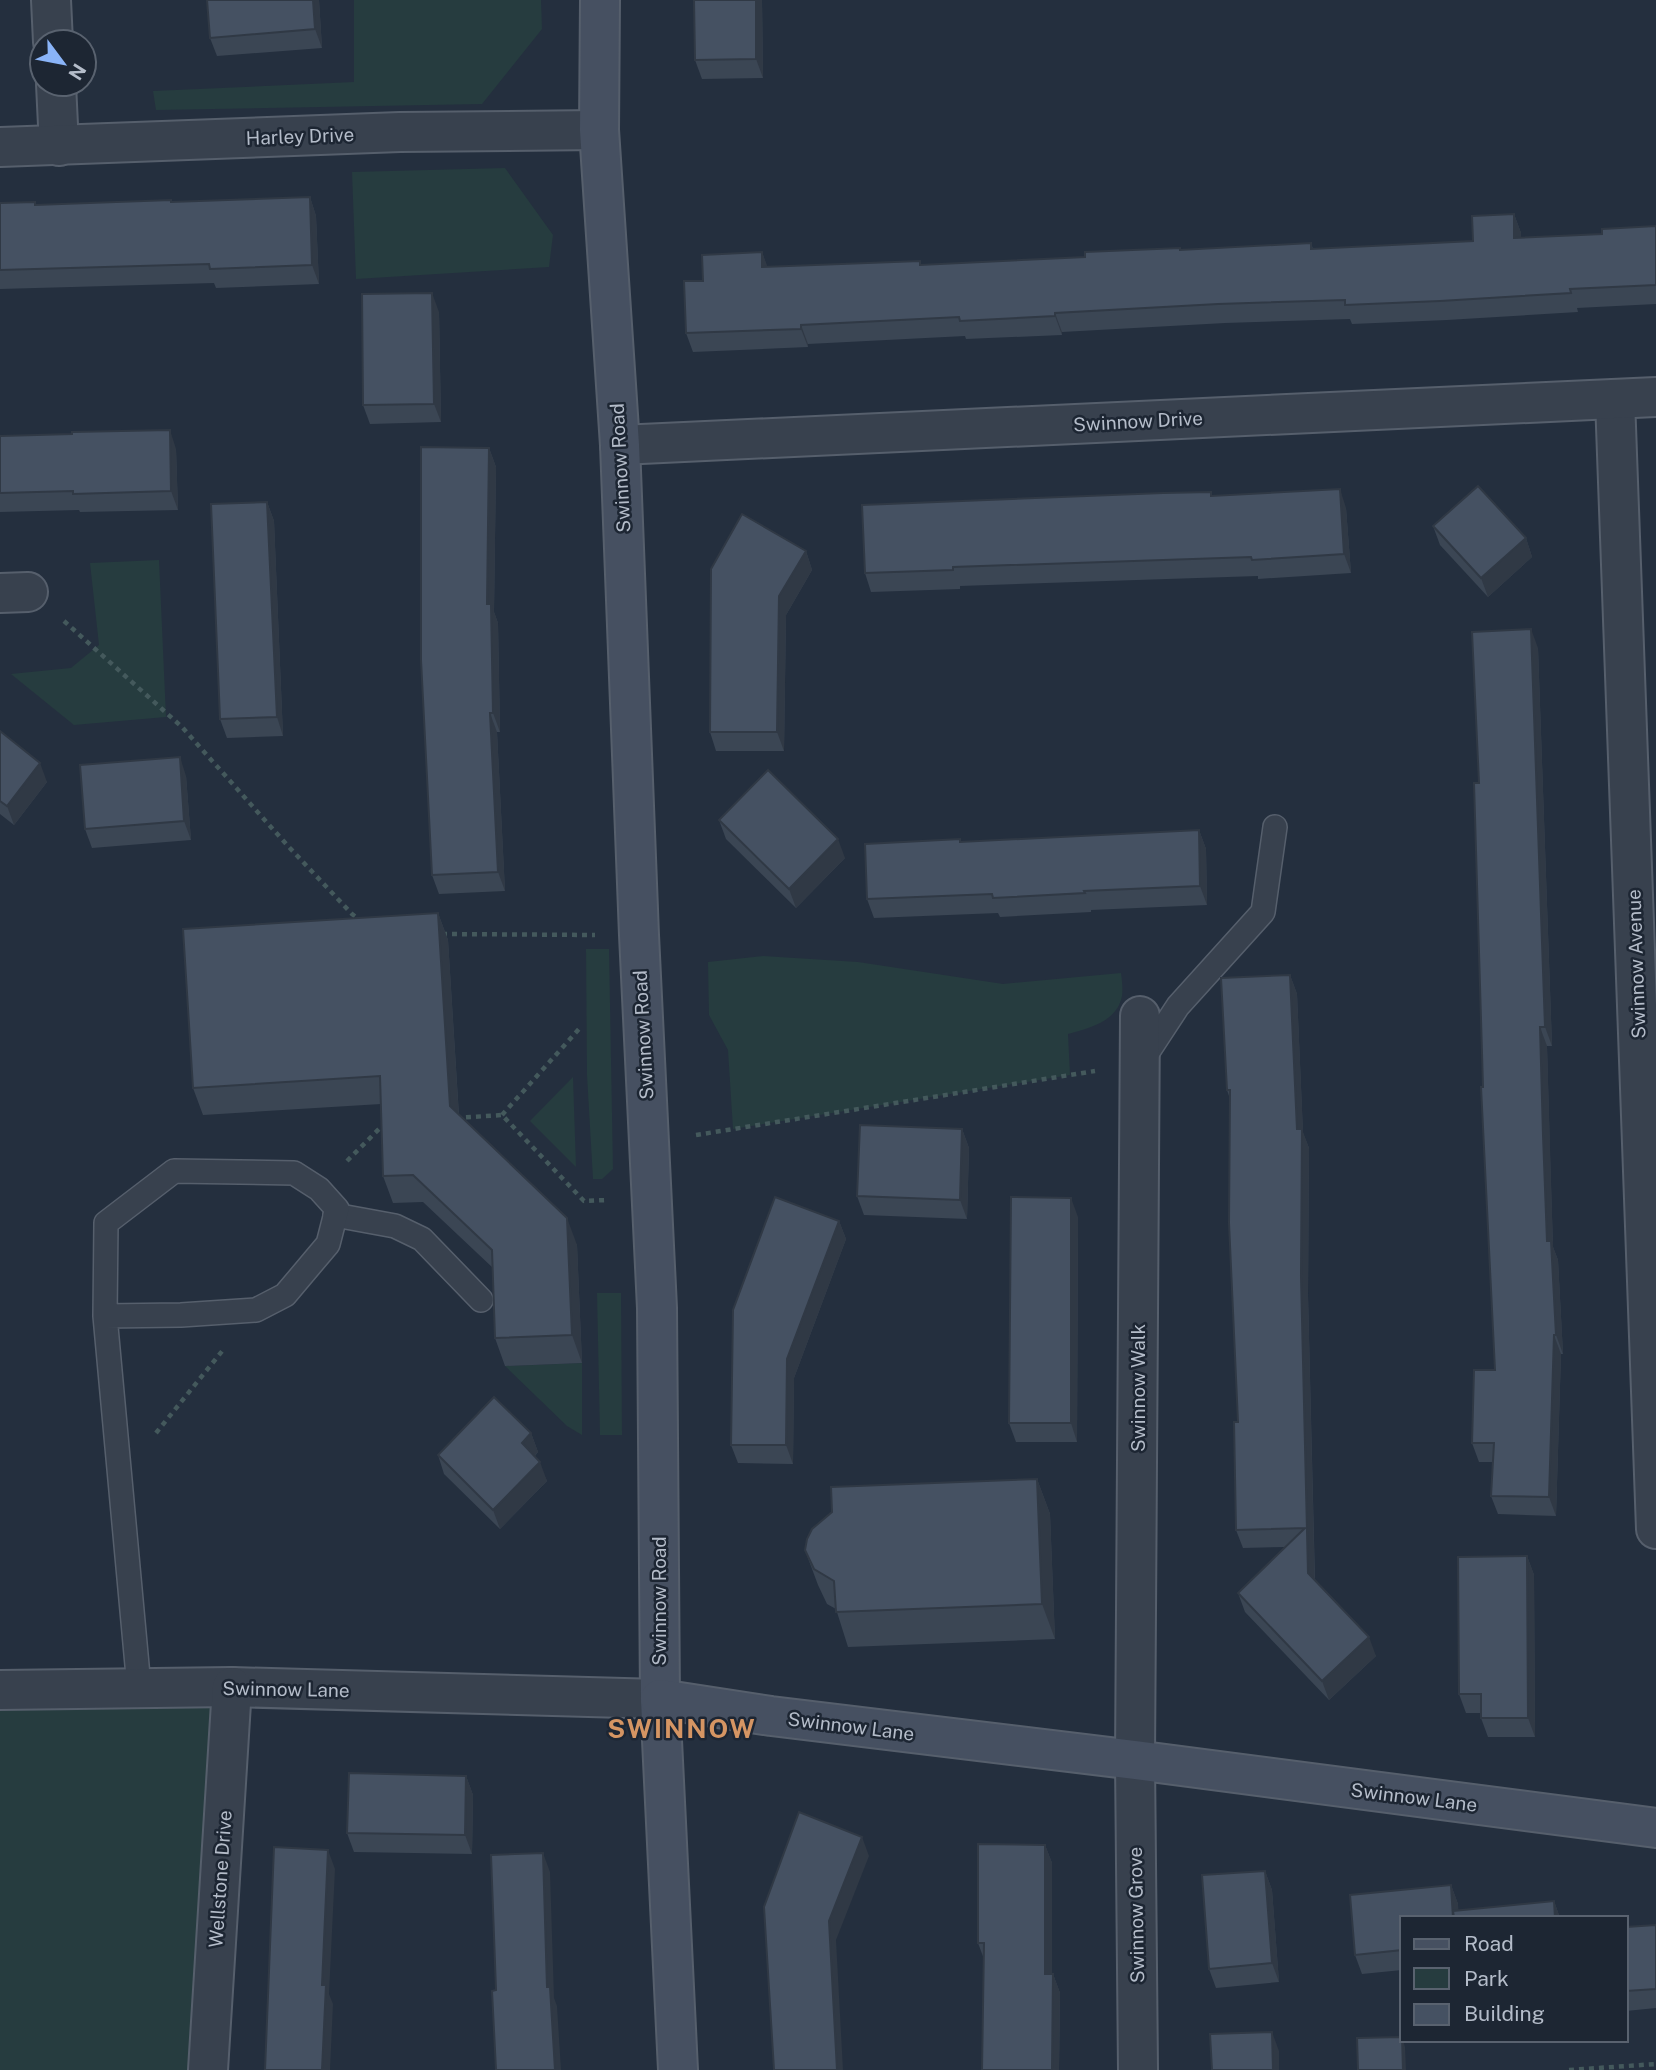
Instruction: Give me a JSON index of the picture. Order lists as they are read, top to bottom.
{
  "streets": {
    "street": [
      "Harley Drive",
      "Swinnow Drive",
      "Swinnow Road",
      "Swinnow Avenue",
      "Swinnow Walk",
      "Swinnow Lane",
      "Wellstone Drive",
      "Swinnow Grove"
    ]
  },
  "crossings": [
    ["Harley Drive", "Swinnow Road"],
    ["Swinnow Drive", "Swinnow Road"],
    ["Swinnow Drive", "Swinnow Avenue"],
    ["Swinnow Road", "Swinnow Lane"],
    ["Swinnow Walk", "Swinnow Lane"],
    ["Swinnow Walk", "Swinnow Grove"],
    ["Swinnow Lane", "Wellstone Drive"],
    ["Swinnow Lane", "Swinnow Grove"]
  ],
  "districts": ["SWINNOW"],
  "legend": ["Road", "Park", "Building"],
  "north": "bottom right"
}
